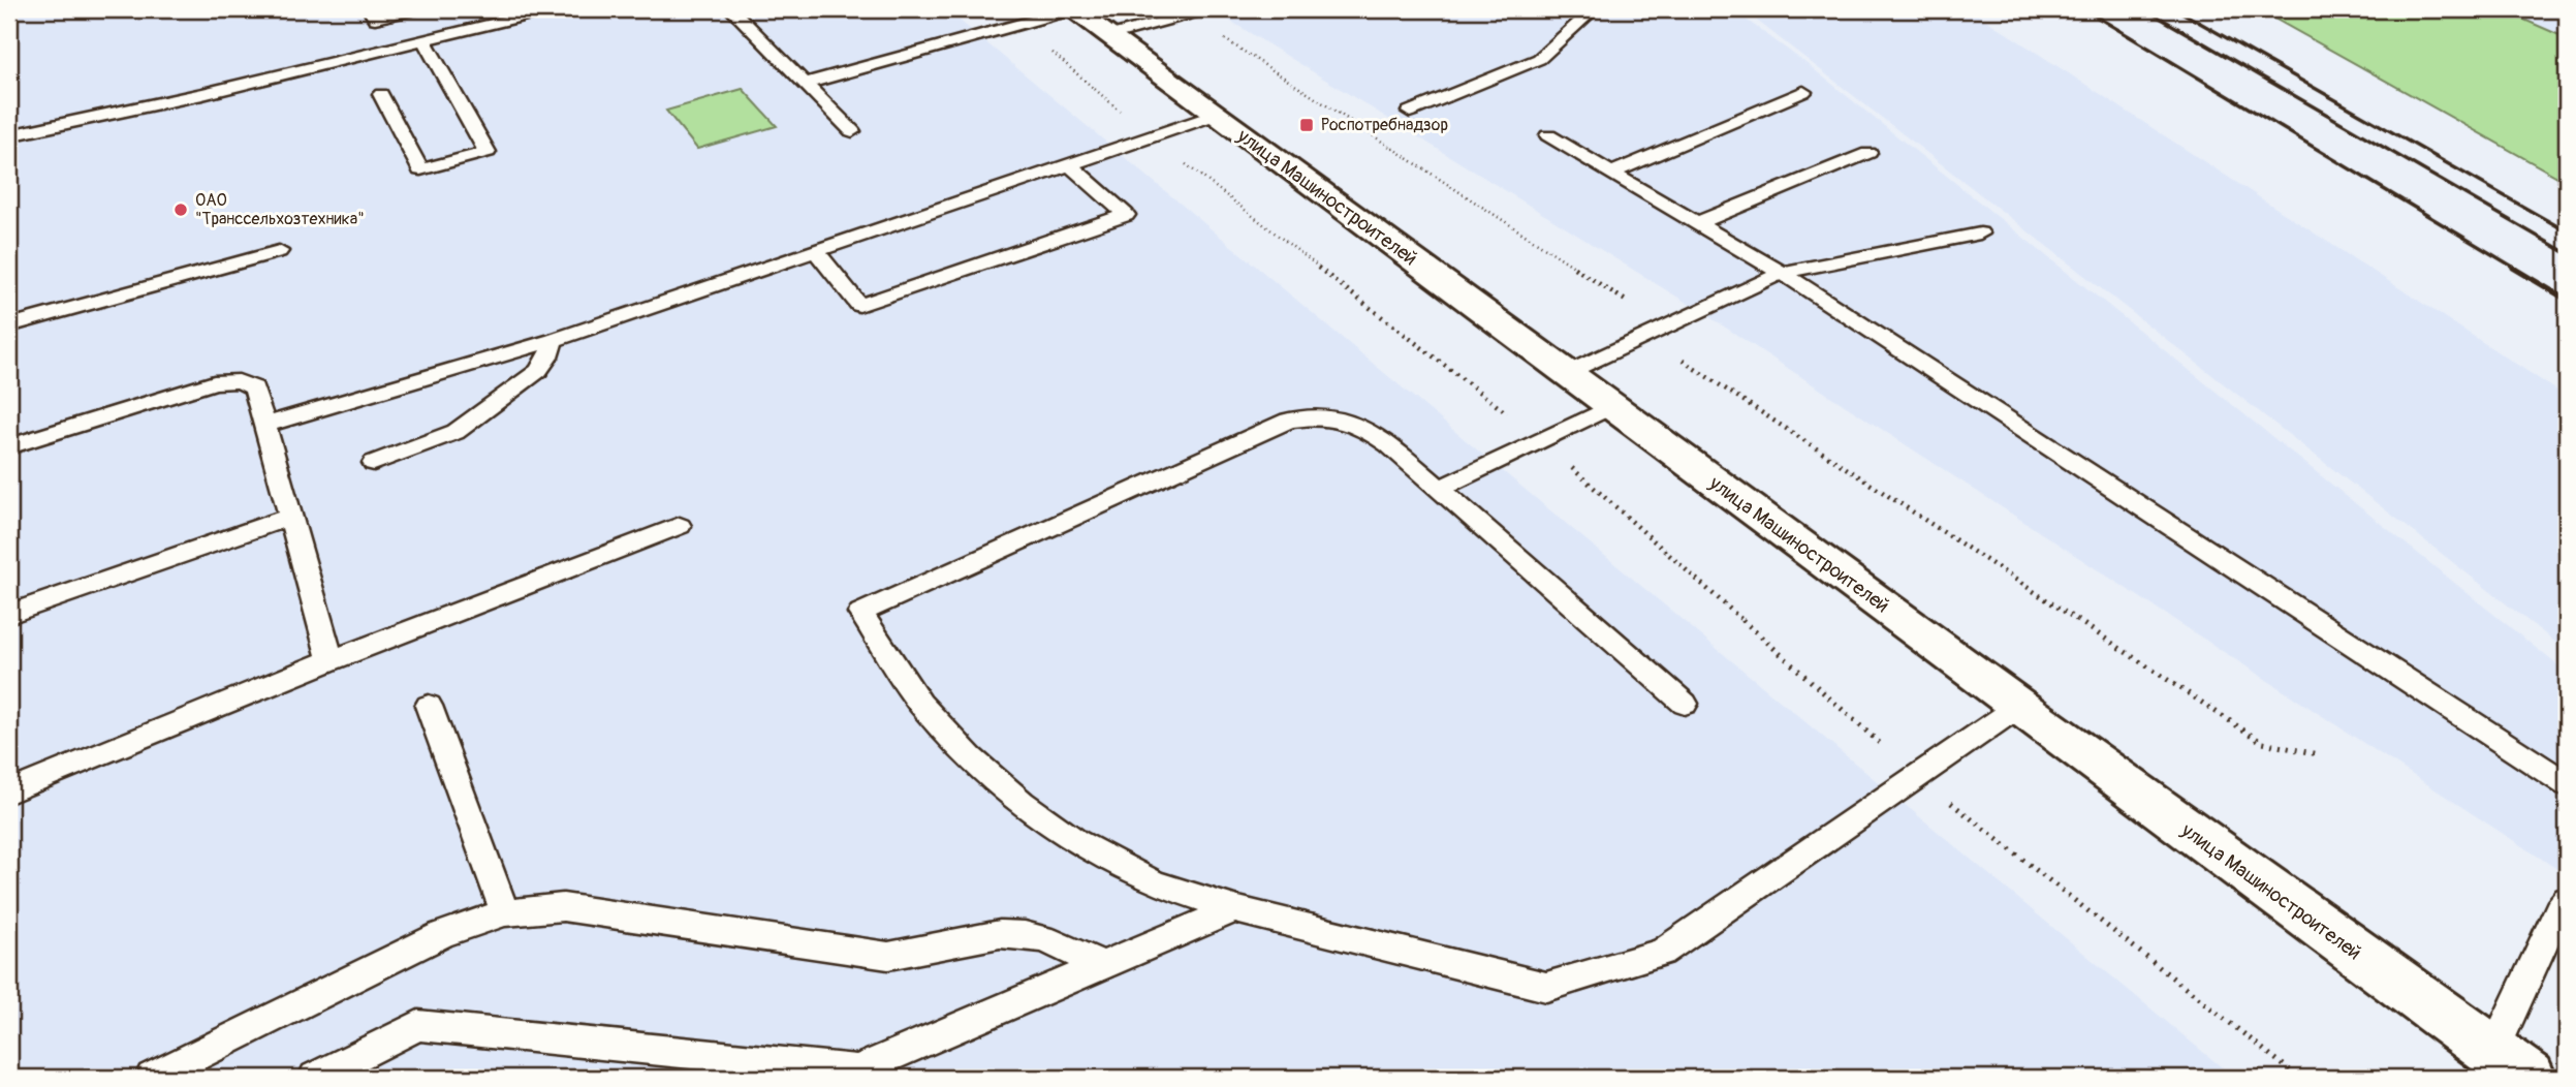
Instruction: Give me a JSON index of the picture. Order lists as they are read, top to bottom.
{
  "streets": {
    "main road": ["улица Машиностроителей"]
  },
  "places": {
    "transit": ["Роспотребнадзор"],
    "other": ["ОАО \"Транссельхозтехника\""]
  }
}
